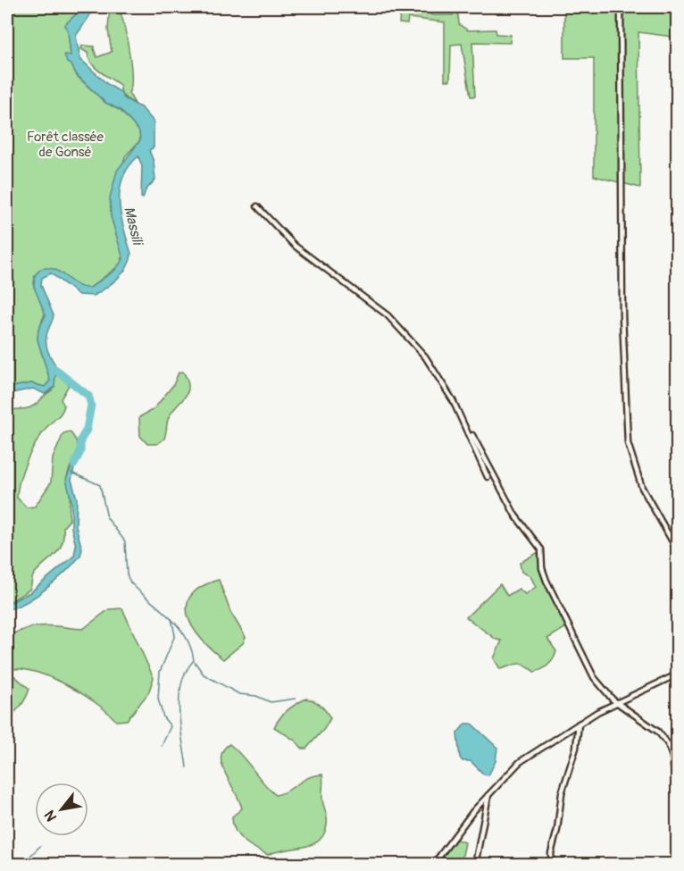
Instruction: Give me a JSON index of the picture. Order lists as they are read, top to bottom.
{
  "water": ["Massili"],
  "parks": ["Forêt classée de Gonsé"],
  "north": "bottom left"
}
